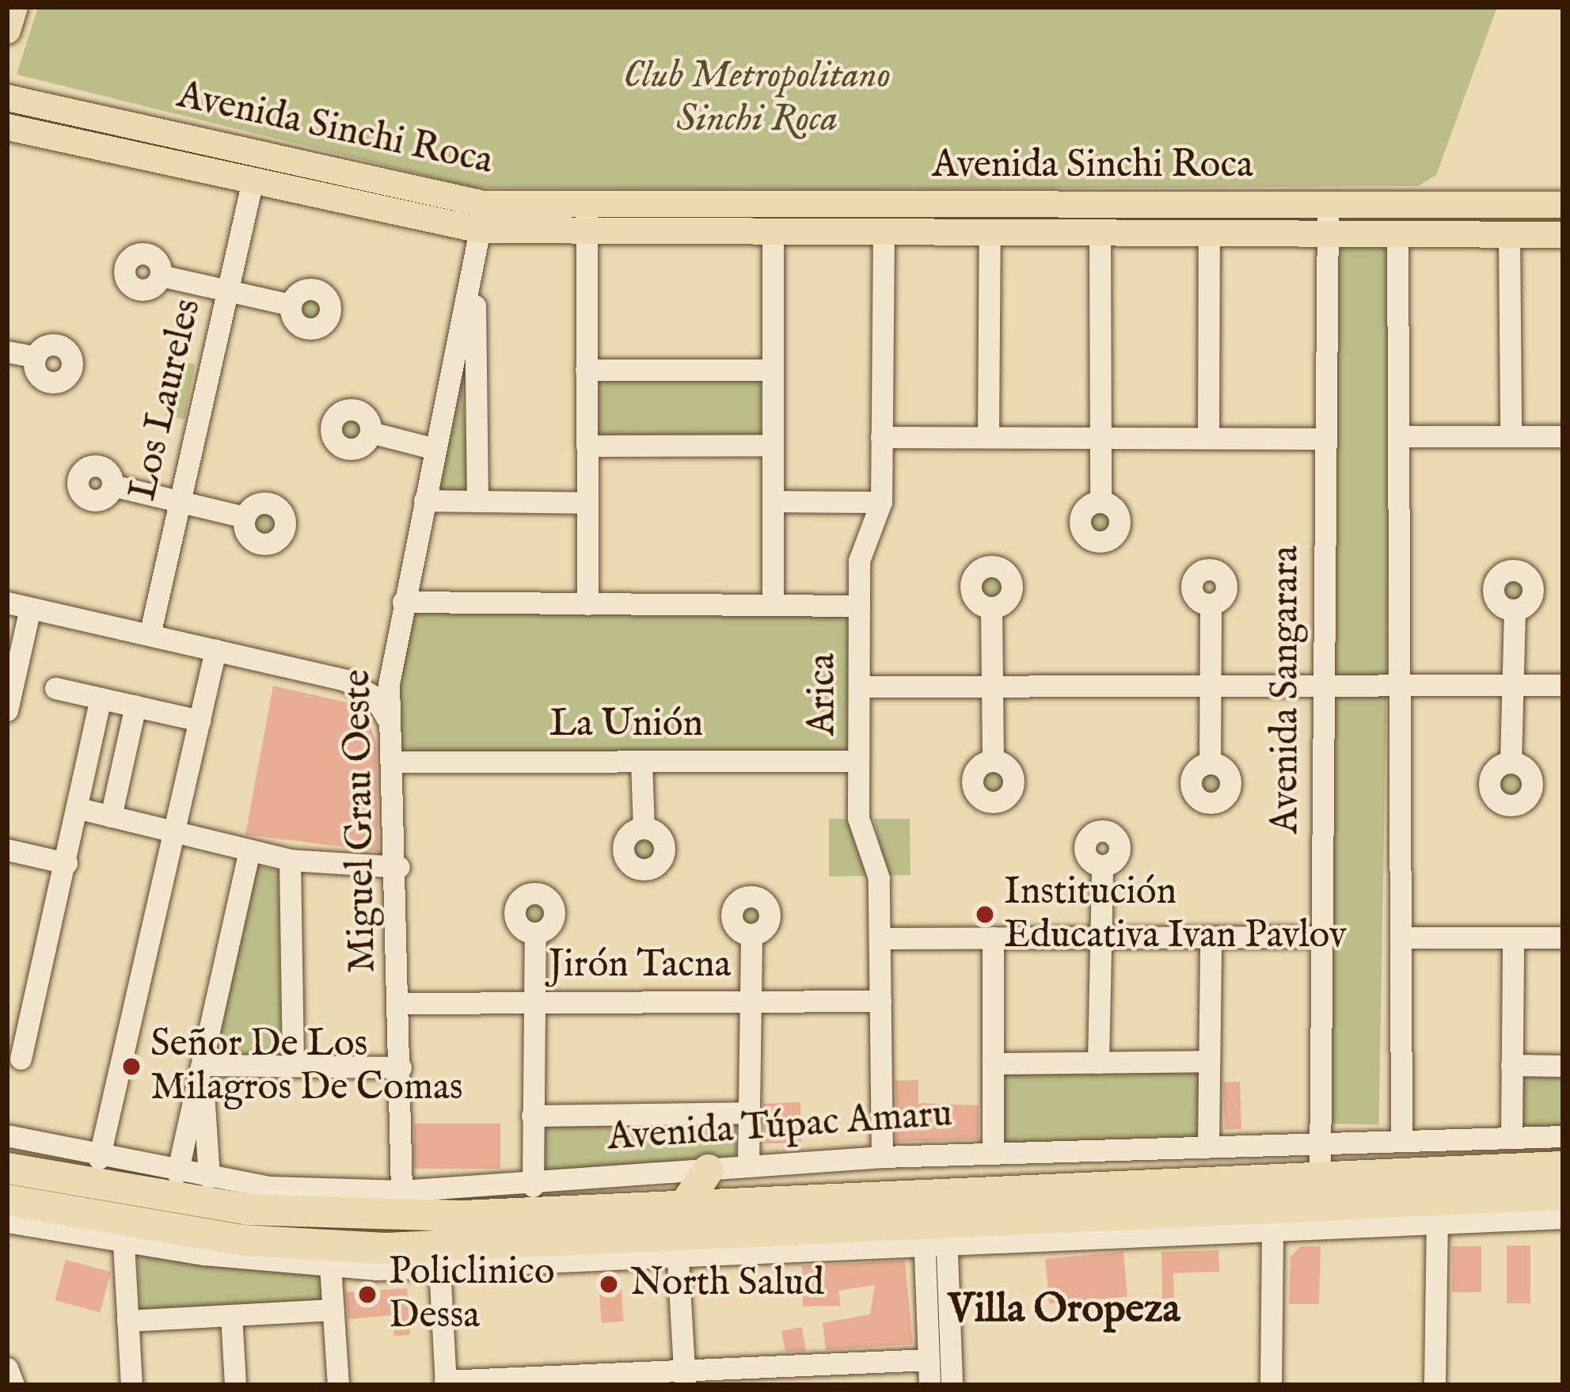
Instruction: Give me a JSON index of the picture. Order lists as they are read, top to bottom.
{
  "streets": {
    "highway": ["Avenida Túpac Amaru"],
    "main road": ["Avenida Sinchi Roca"],
    "street": [
      "Los Laureles",
      "Avenida Sangarara",
      "Arica",
      "La Unión",
      "Miguel Grau Oeste",
      "Jirón Tacna"
    ]
  },
  "crossings": [
    ["Avenida Sinchi Roca", "Los Laureles"],
    ["Avenida Sinchi Roca", "Avenida Sangarara"],
    ["Avenida Sinchi Roca", "Arica"],
    ["Avenida Sinchi Roca", "Miguel Grau Oeste"],
    ["Avenida Sangarara", "Avenida Túpac Amaru"],
    ["Arica", "La Unión"],
    ["Arica", "Jirón Tacna"],
    ["Arica", "Avenida Túpac Amaru"],
    ["La Unión", "Miguel Grau Oeste"],
    ["Miguel Grau Oeste", "Jirón Tacna"],
    ["Miguel Grau Oeste", "Avenida Túpac Amaru"]
  ],
  "districts": ["Villa Oropeza"],
  "parks": ["Club Metropolitano Sinchi Roca"],
  "places": [
    "Institución Educativa Ivan Pavlov",
    "Señor De Los Milagros De Comas",
    "North Salud",
    "Policlinico Dessa"
  ]
}
